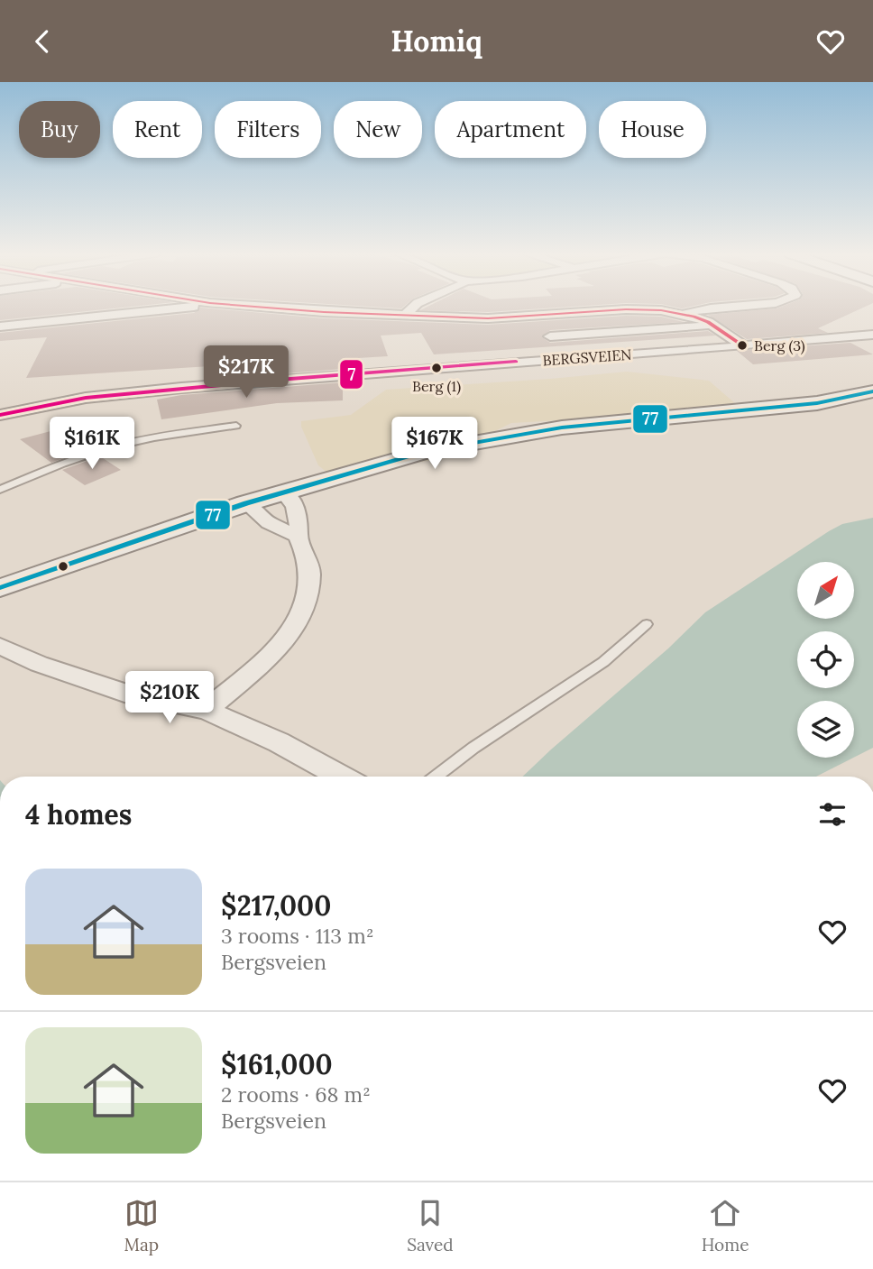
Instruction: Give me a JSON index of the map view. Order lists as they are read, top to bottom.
{
  "streets": {
    "street": ["BERGSVEIEN"]
  },
  "places": ["Berg (3)", "Berg (1)"],
  "lines": ["transit line 7", "transit line 77"],
  "north": "top right",
  "page": {
    "header": "Homiq",
    "chip": [
      "Buy",
      "Rent",
      "Filters",
      "New",
      "Apartment",
      "House"
    ],
    "price": [
      "$217K",
      "$161K",
      "$167K",
      "$210K"
    ],
    "heading": "4 homes",
    "list": [
      {
        "name": "$217,000",
        "note": "3 rooms · 113 m² · Bergsveien"
      },
      {
        "name": "$161,000",
        "note": "2 rooms · 68 m² · Bergsveien"
      }
    ],
    "tabs": ["Map", "Saved", "Home"]
  }
}
